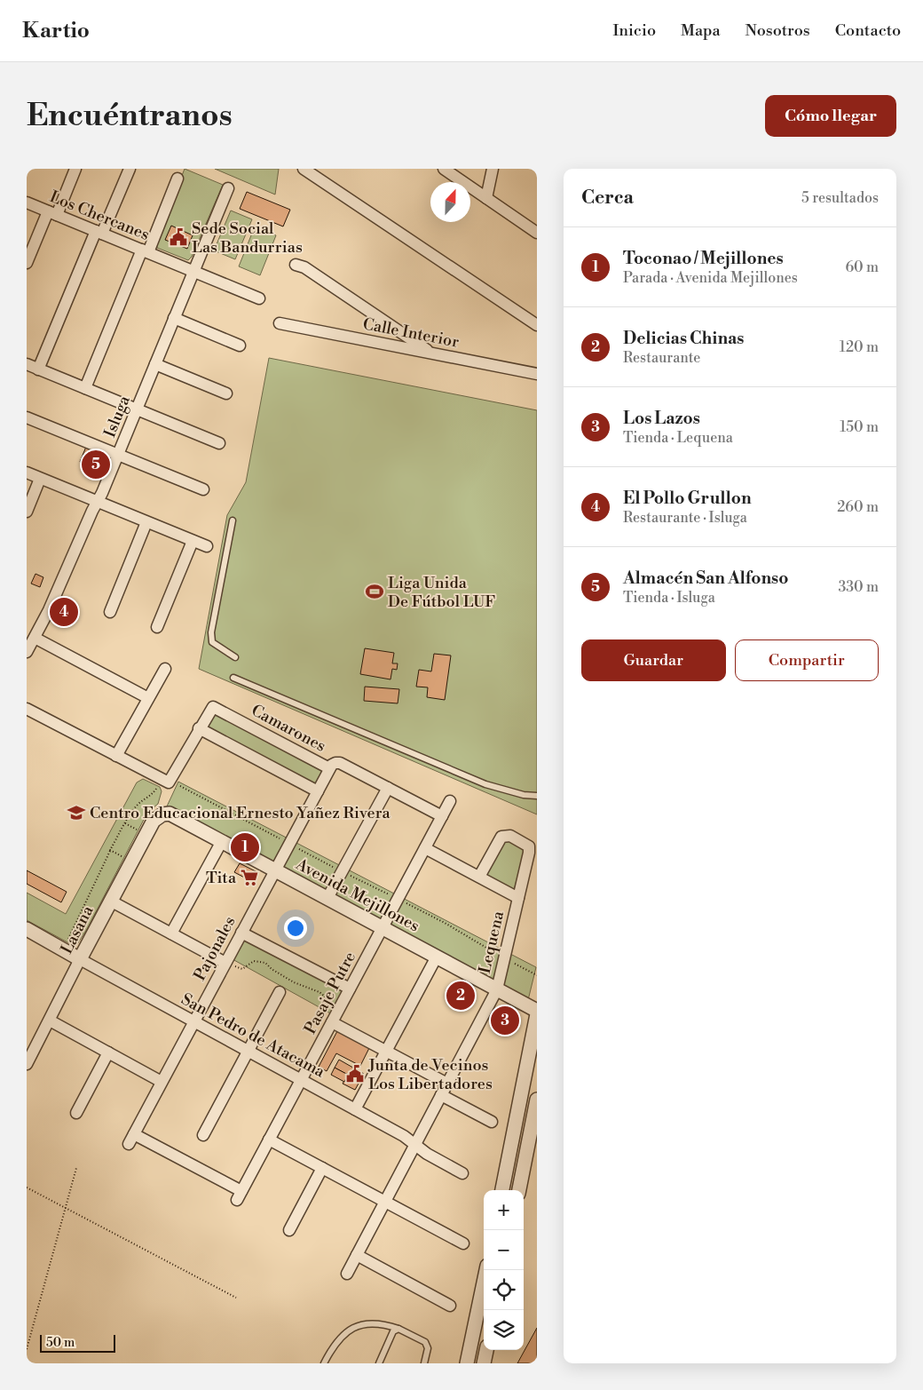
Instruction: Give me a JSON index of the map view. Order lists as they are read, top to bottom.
{
  "streets": {
    "street": [
      "Los Chercanes",
      "Calle Interior",
      "Isluga",
      "Camarones",
      "Avenida Mejillones",
      "Lasana",
      "Lequena",
      "Pajonales",
      "Pasaje Putre",
      "San Pedro de Atacama"
    ]
  },
  "crossings": [
    ["Los Chercanes", "Isluga"],
    ["Camarones", "Pajonales"],
    ["Camarones", "Pasaje Putre"],
    ["Avenida Mejillones", "Lasana"],
    ["Avenida Mejillones", "Lequena"],
    ["Avenida Mejillones", "Pajonales"],
    ["Avenida Mejillones", "Pasaje Putre"],
    ["Lasana", "San Pedro de Atacama"],
    ["Lequena", "San Pedro de Atacama"],
    ["Pajonales", "Pasaje Putre"],
    ["Pajonales", "San Pedro de Atacama"],
    ["Pasaje Putre", "San Pedro de Atacama"]
  ],
  "places": {
    "public building": ["Sede Social Las Bandurrias", "Junta de Vecinos Los Libertadores"],
    "sports": ["Liga Unida De Fútbol LUF"],
    "school or university": ["Centro Educacional Ernesto Yañez Rivera"],
    "supermarket": ["Tita"]
  },
  "scale_bar": "50 m",
  "north": "top",
  "page": {
    "header": "Kartio",
    "nav": [
      "Inicio",
      "Mapa",
      "Nosotros",
      "Contacto"
    ],
    "buttons": [
      "Cómo llegar",
      ["Guardar", "Compartir"]
    ],
    "title": "Encuéntranos",
    "heading": ["Cerca", "5 resultados"],
    "list": [
      {
        "mark": "1",
        "name": "Toconao / Mejillones",
        "note": "Parada · Avenida Mejillones",
        "value": "60 m"
      },
      {
        "mark": "2",
        "name": "Delicias Chinas",
        "note": "Restaurante",
        "value": "120 m"
      },
      {
        "mark": "3",
        "name": "Los Lazos",
        "note": "Tienda · Lequena",
        "value": "150 m"
      },
      {
        "mark": "4",
        "name": "El Pollo Grullon",
        "note": "Restaurante · Isluga",
        "value": "260 m"
      },
      {
        "mark": "5",
        "name": "Almacén San Alfonso",
        "note": "Tienda · Isluga",
        "value": "330 m"
      }
    ],
    "pins": [
      "5",
      "4",
      "1",
      "2",
      "3"
    ],
    "map_buttons": ["+", "−"],
    "scale": "50 m"
  }
}
